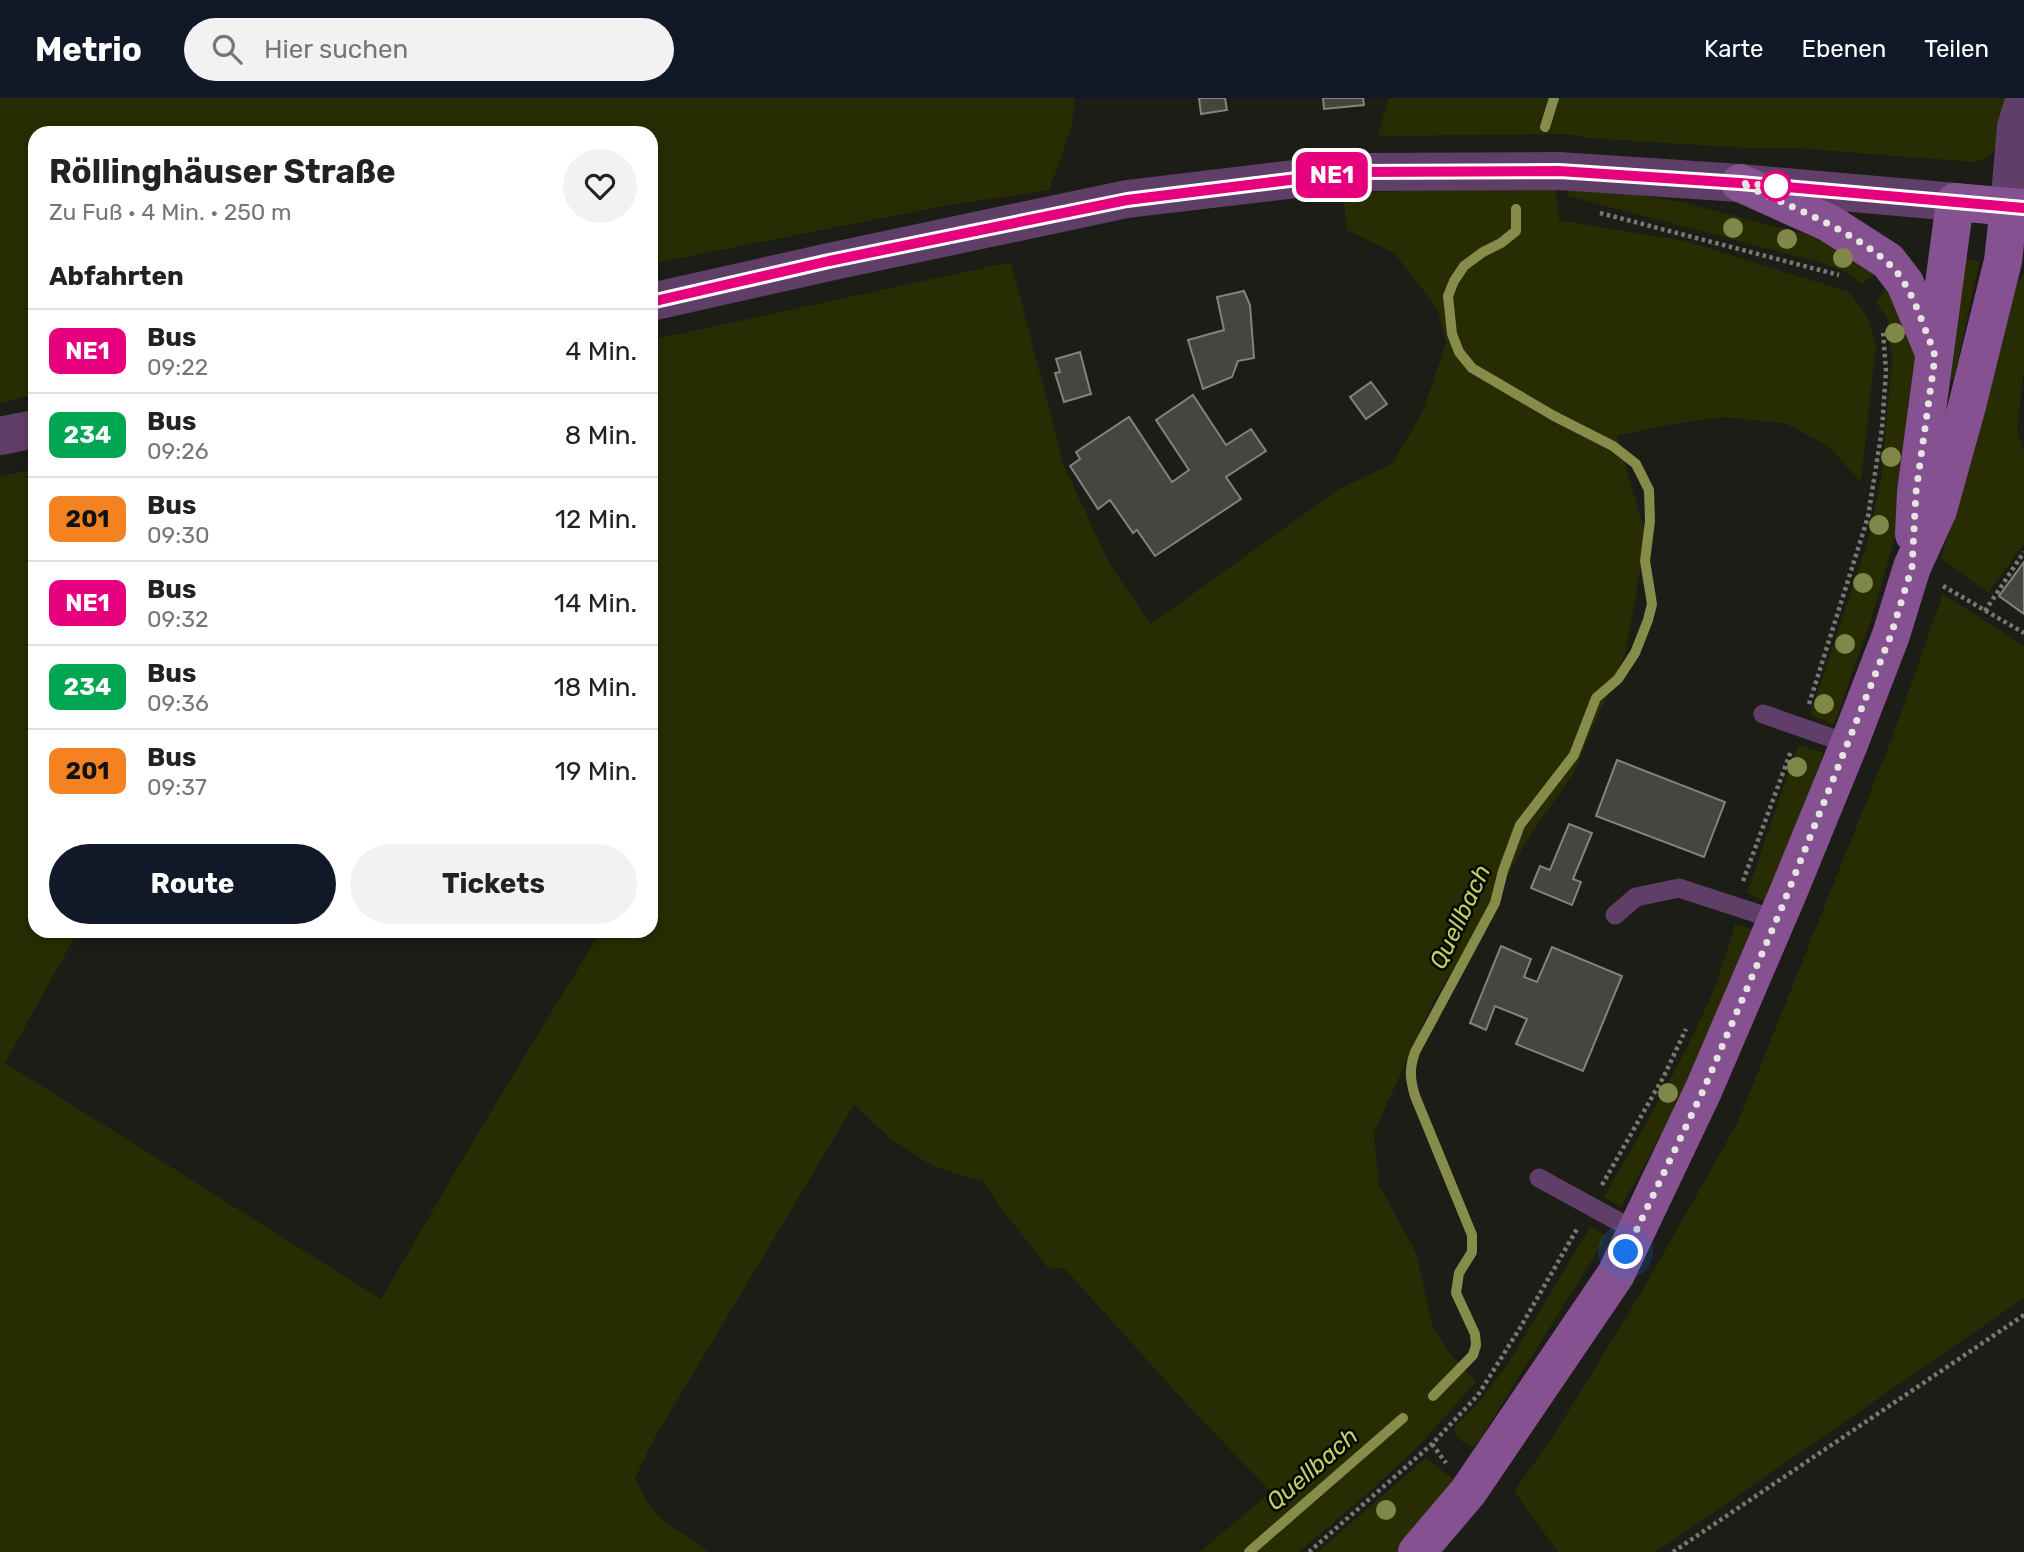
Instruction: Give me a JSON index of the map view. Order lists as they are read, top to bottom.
{
  "water": ["Quellbach"],
  "lines": ["bus line NE1"],
  "page": {
    "header": "Metrio",
    "search": "Hier suchen",
    "nav": ["Karte", "Ebenen", "Teilen"],
    "on_map": "NE1",
    "heading": [
      ["Röllinghäuser Straße", "Zu Fuß · 4 Min. · 250 m"],
      "Abfahrten"
    ],
    "list": [
      {
        "mark": "NE1",
        "name": "Bus",
        "note": "09:22",
        "value": "4 Min."
      },
      {
        "mark": "234",
        "name": "Bus",
        "note": "09:26",
        "value": "8 Min."
      },
      {
        "mark": "201",
        "name": "Bus",
        "note": "09:30",
        "value": "12 Min."
      },
      {
        "mark": "NE1",
        "name": "Bus",
        "note": "09:32",
        "value": "14 Min."
      },
      {
        "mark": "234",
        "name": "Bus",
        "note": "09:36",
        "value": "18 Min."
      },
      {
        "mark": "201",
        "name": "Bus",
        "note": "09:37",
        "value": "19 Min."
      }
    ],
    "buttons": ["Route", "Tickets"]
  }
}
